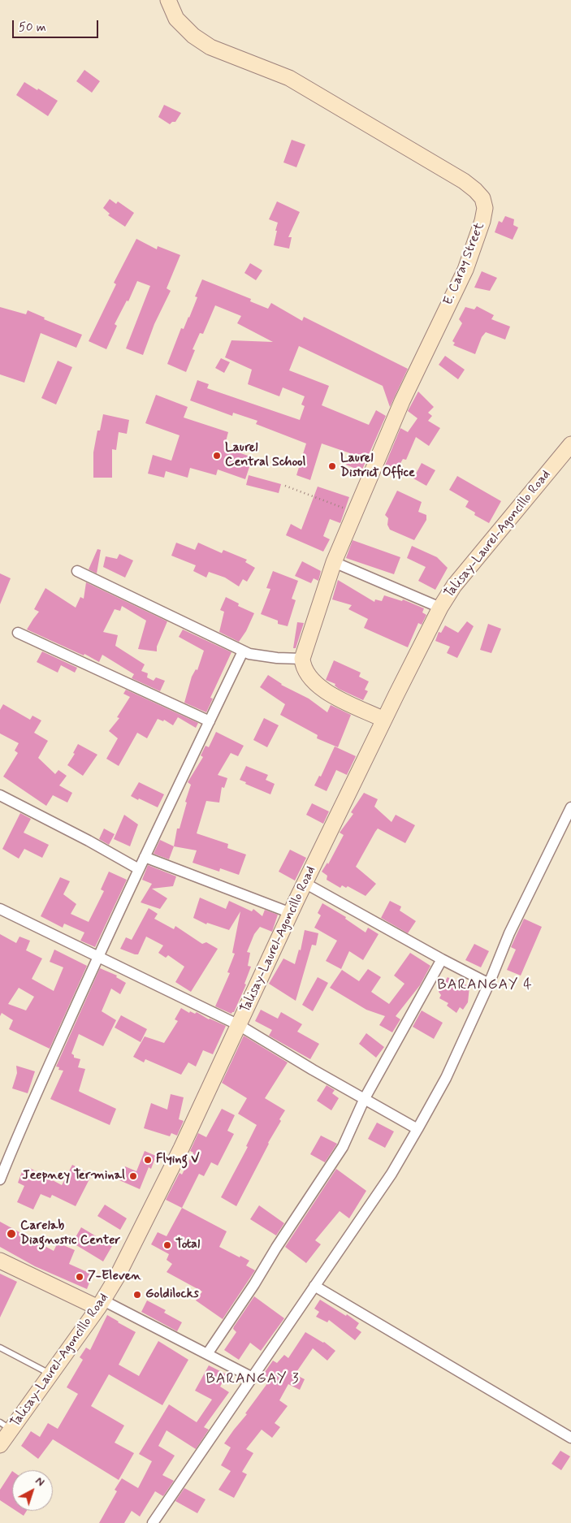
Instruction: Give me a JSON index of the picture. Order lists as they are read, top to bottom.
{
  "streets": {
    "main road": ["E. Caray Street", "Talisay-Laurel-Agoncillo Road"]
  },
  "districts": ["BARANGAY 4", "BARANGAY 3"],
  "places": [
    "Laurel Central School",
    "Laurel District Office",
    "Flying V",
    "Jeepney Terminal",
    "Carelab Diagnostic Center",
    "Total",
    "7-Eleven",
    "Goldilocks"
  ],
  "scale_bar": "50 m",
  "north": "top right"
}
